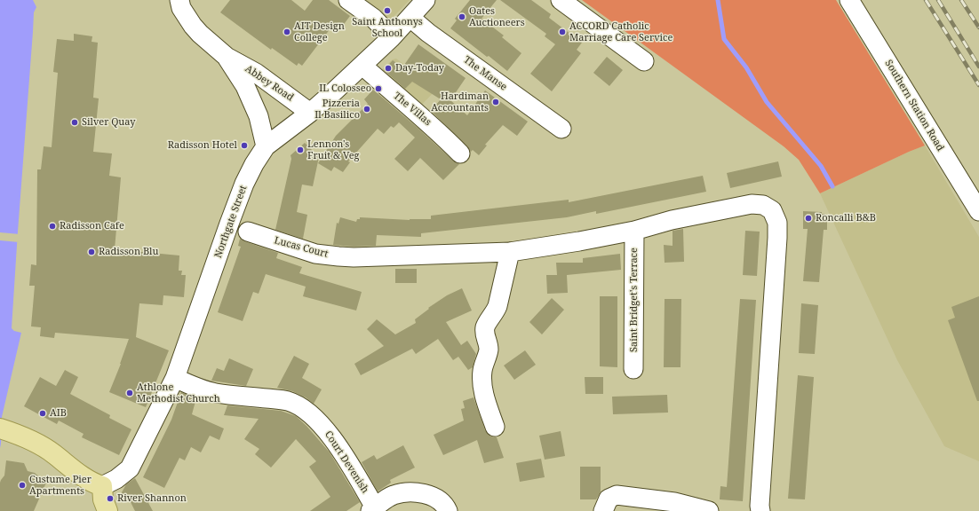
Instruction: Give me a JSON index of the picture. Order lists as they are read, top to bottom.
{
  "streets": {
    "street": [
      "The Manse",
      "Abbey Road",
      "Southern Station Road",
      "The Villas",
      "Northgate Street",
      "Lucas Court",
      "Saint Bridget's Terrace",
      "Court Devenish"
    ]
  },
  "crossings": [
    ["The Manse", "Northgate Street"],
    ["Abbey Road", "Northgate Street"],
    ["The Villas", "Northgate Street"],
    ["Northgate Street", "Court Devenish"],
    ["Lucas Court", "Saint Bridget's Terrace"]
  ],
  "places": [
    "Saint Anthonys School",
    "Oates Auctioneers",
    "AIT Design College",
    "ACCORD Catholic Marriage Care Service",
    "Day-Today",
    "IL Colosseo",
    "Hardiman Accountants",
    "Pizzeria Il Basilico",
    "Silver Quay",
    "Radisson Hotel",
    "Lennon's Fruit & Veg",
    "Roncalli B&B",
    "Radisson Cafe",
    "Radisson Blu",
    "Athlone Methodist Church",
    "AIB",
    "Custume Pier Apartments",
    "River Shannon"
  ]
}
